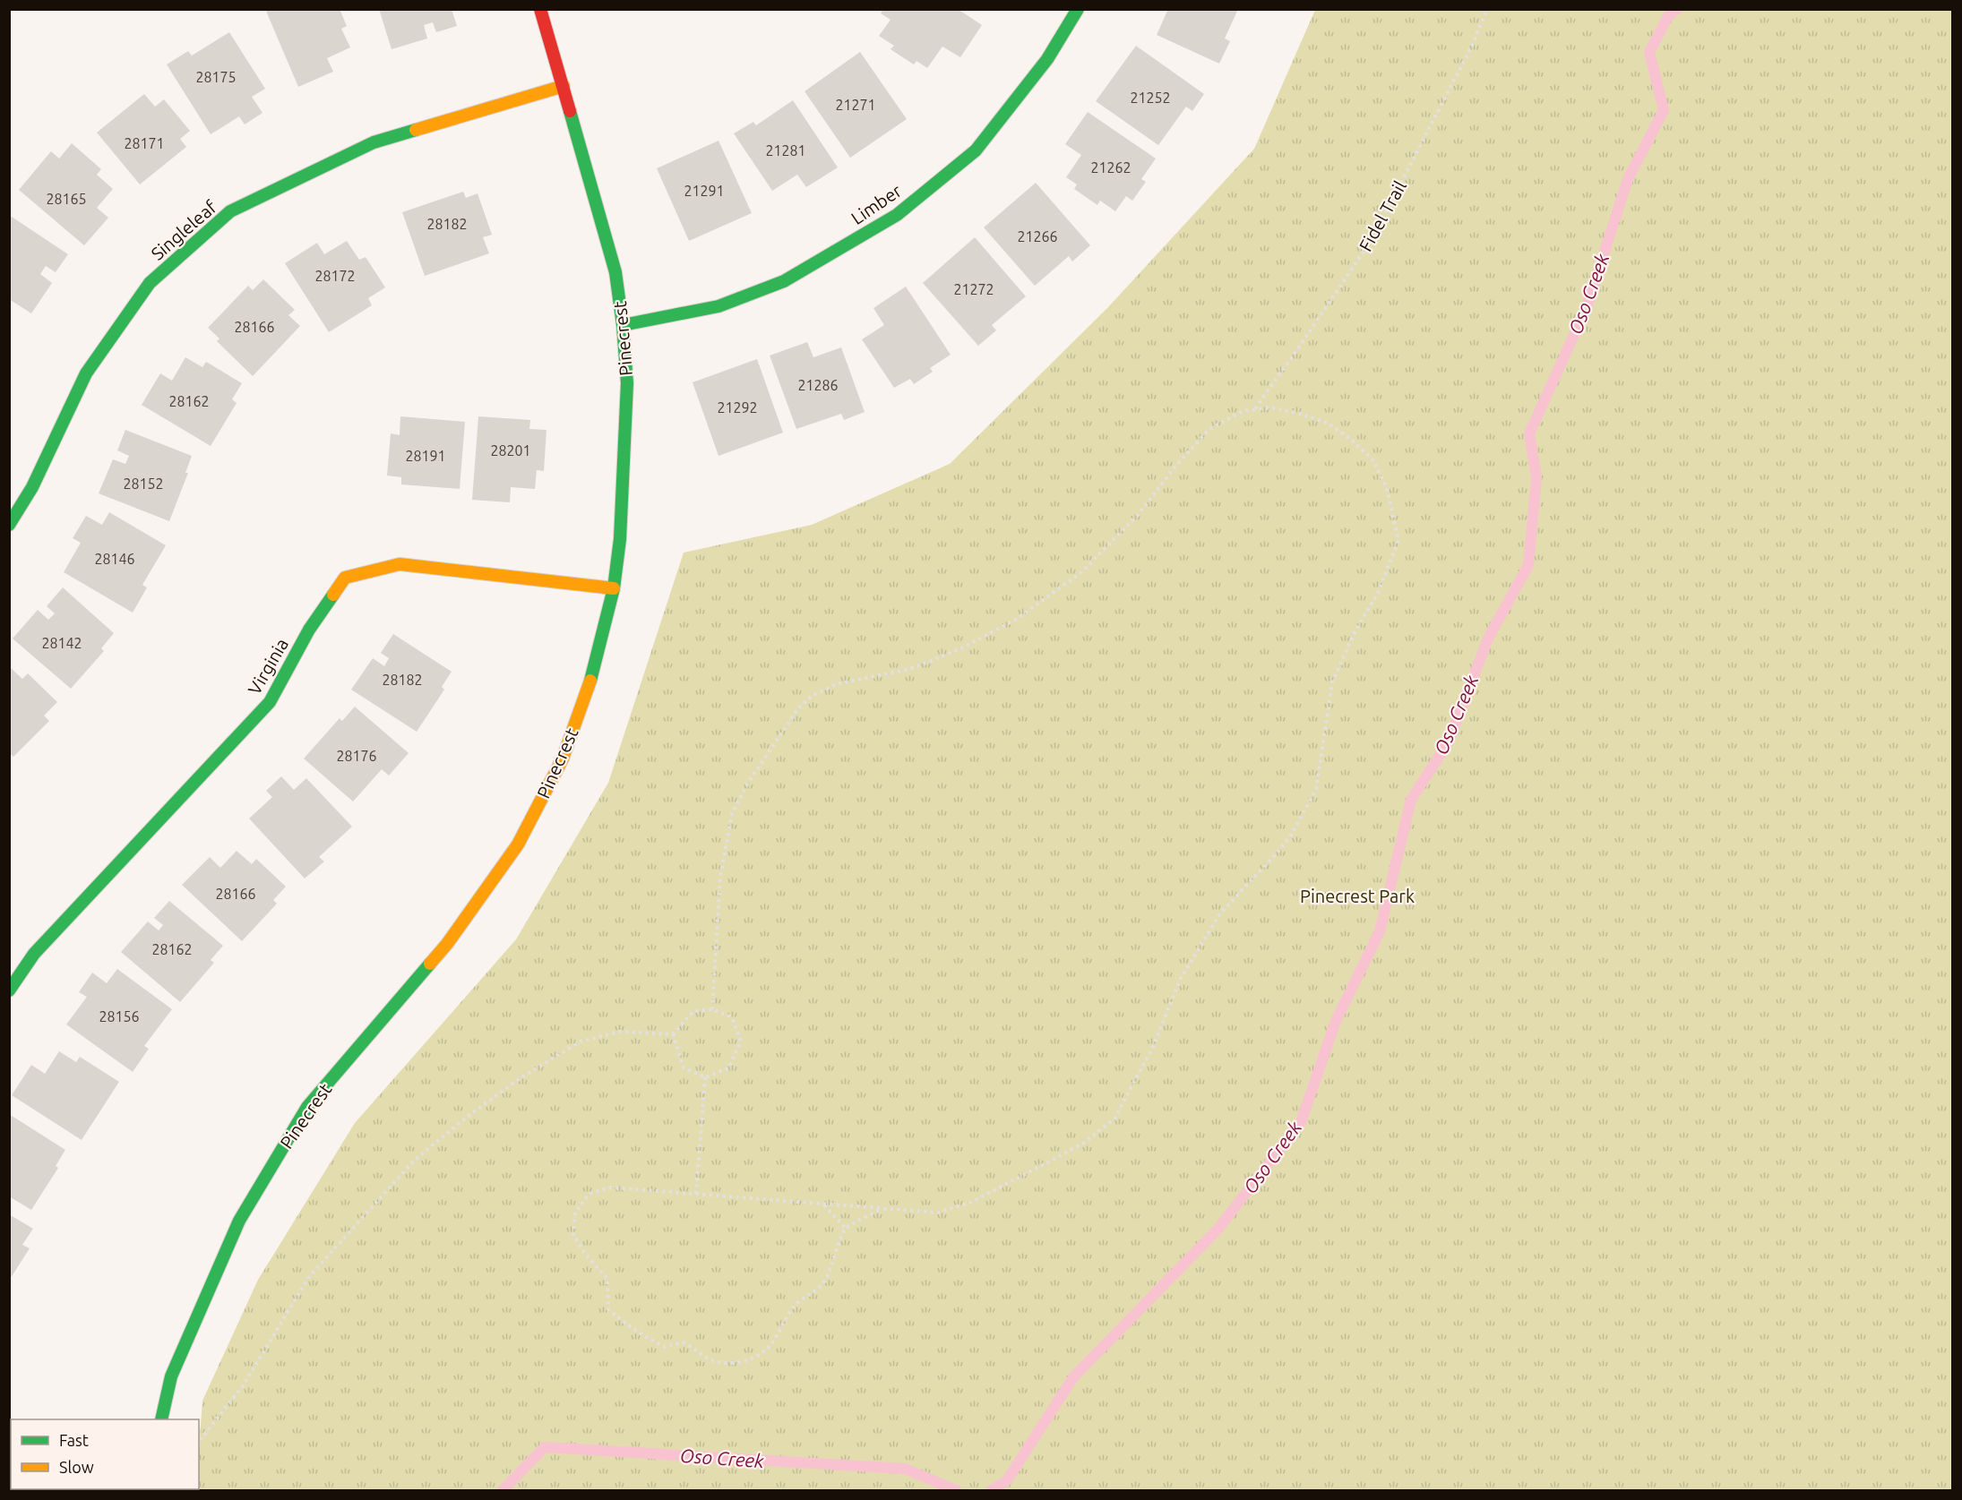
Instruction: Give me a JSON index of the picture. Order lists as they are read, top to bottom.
{
  "streets": {
    "street": [
      "Limber",
      "Singleleaf",
      "Pinecrest",
      "Virginia"
    ],
    "path": ["Fidel Trail"]
  },
  "crossings": [
    ["Limber", "Pinecrest"],
    ["Singleleaf", "Pinecrest"],
    ["Pinecrest", "Virginia"]
  ],
  "water": ["Oso Creek"],
  "parks": ["Pinecrest Park"],
  "house_numbers": [
    "28175",
    "21252",
    "21271",
    "28171",
    "21281",
    "21262",
    "21291",
    "28165",
    "28182",
    "21266",
    "28172",
    "21272",
    "28166",
    "21286",
    "28162",
    "21292",
    "28201",
    "28191",
    "28152",
    "28146",
    "28142",
    "28182",
    "28176",
    "28166",
    "28162",
    "28156"
  ],
  "legend": ["Fast", "Slow"]
}
